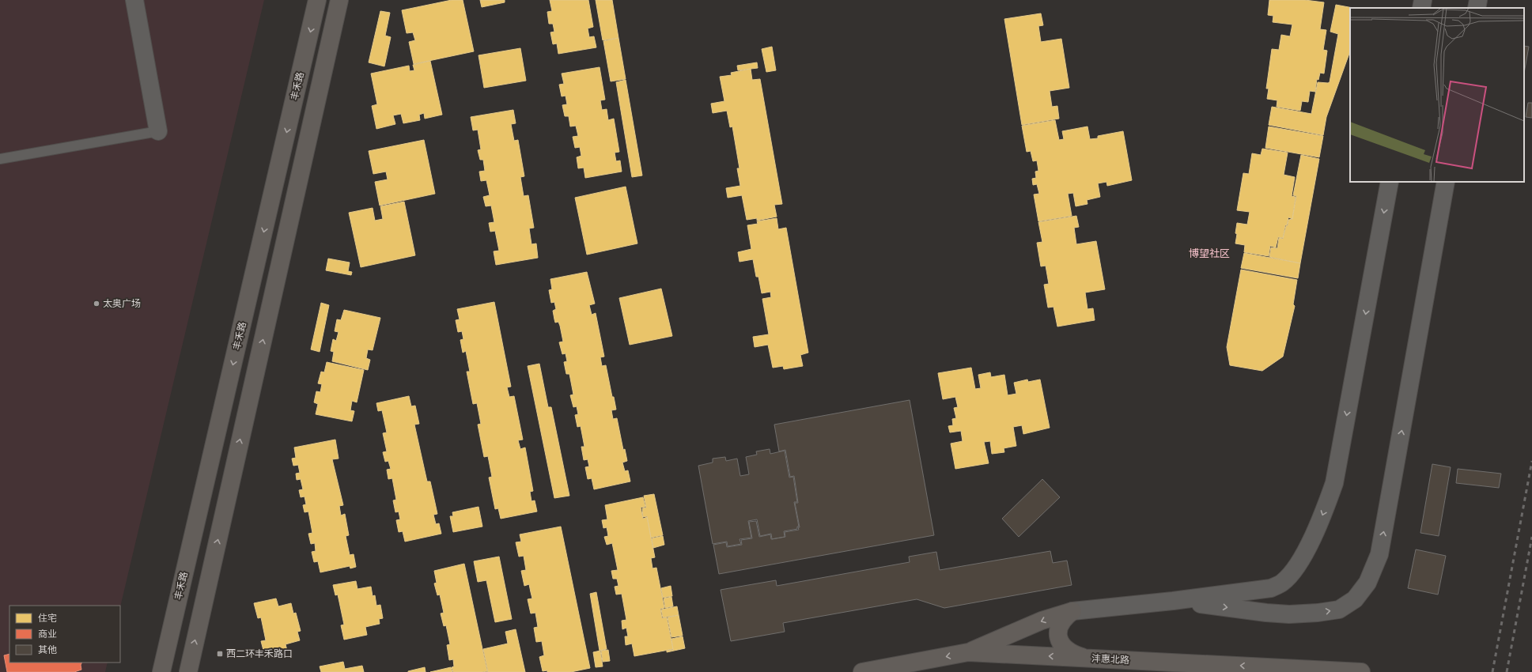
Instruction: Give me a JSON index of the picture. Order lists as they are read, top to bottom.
{
  "streets": {
    "main road": ["丰禾路", "沣惠北路"]
  },
  "one_way": ["沣惠北路"],
  "districts": ["博望社区"],
  "places": {
    "other": ["太奥广场"],
    "transit": ["西二环丰禾路口"]
  },
  "legend": ["住宅", "商业", "其他"]
}
